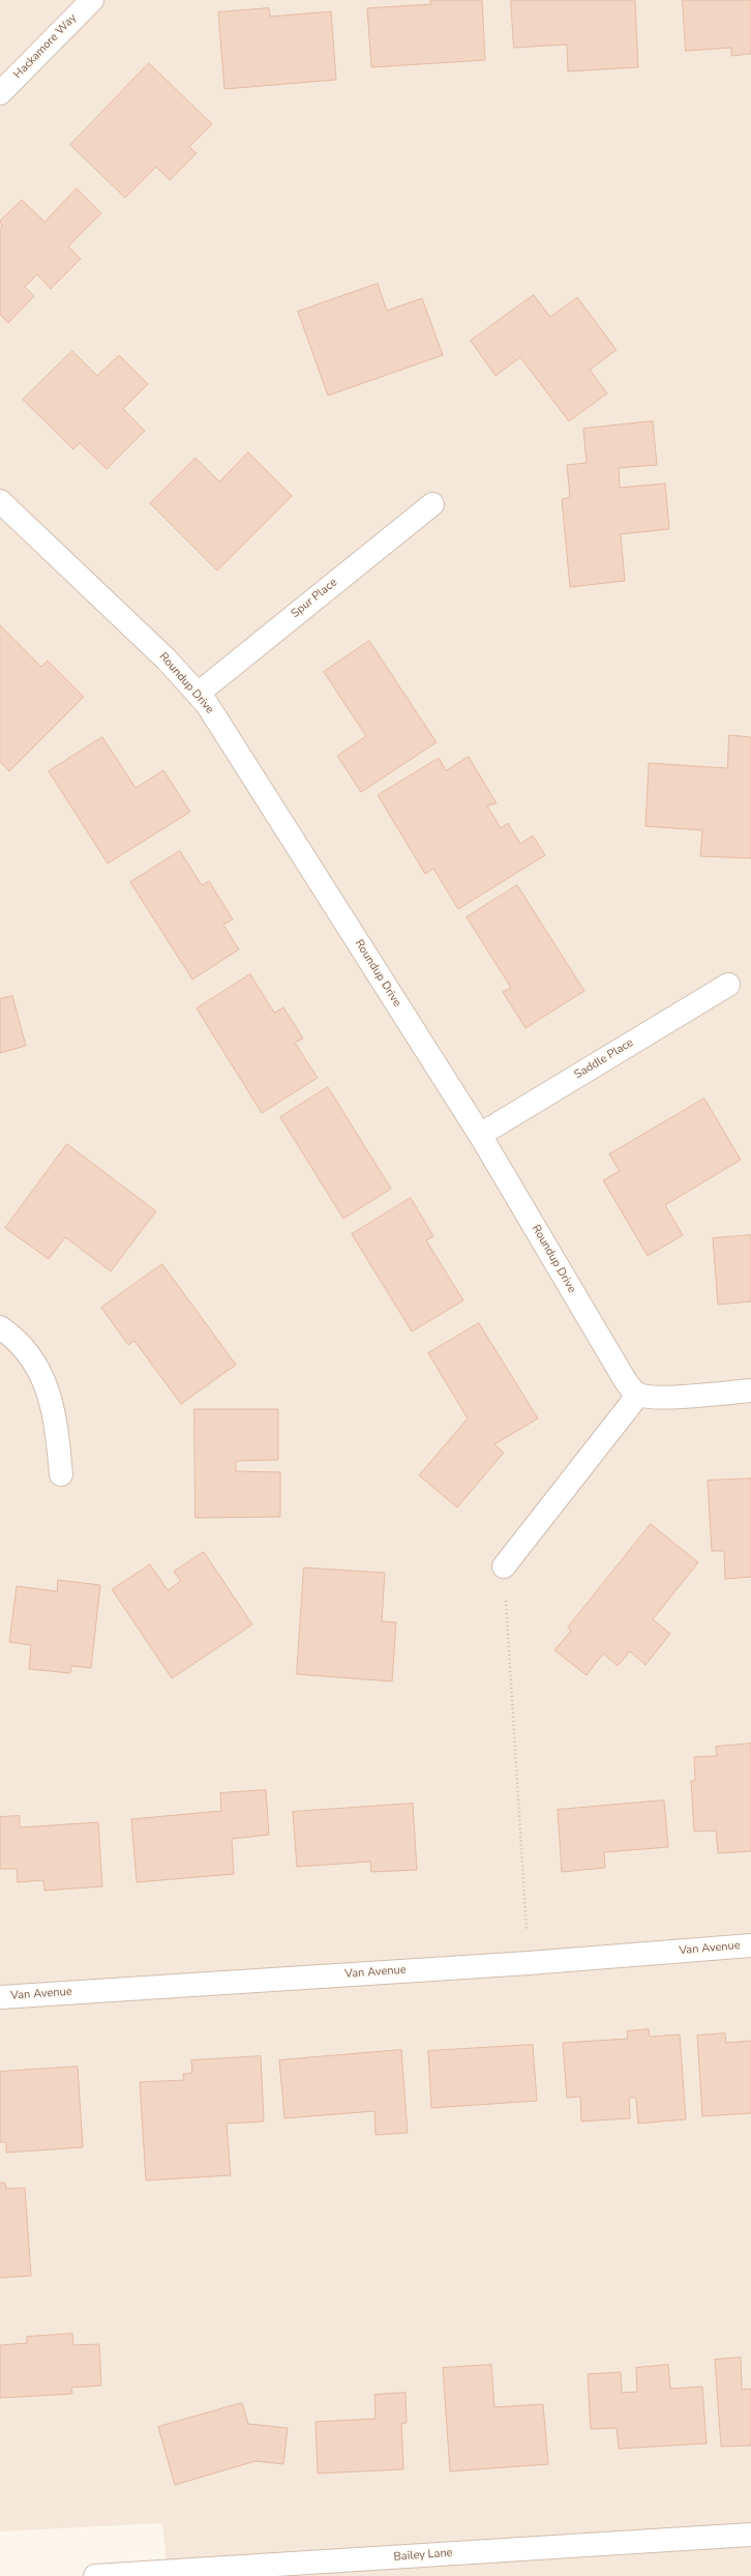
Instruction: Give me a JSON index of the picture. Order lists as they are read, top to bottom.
{
  "streets": {
    "street": [
      "Hackamore Way",
      "Spur Place",
      "Roundup Drive",
      "Saddle Place",
      "Van Avenue",
      "Bailey Lane"
    ]
  },
  "crossings": [
    ["Spur Place", "Roundup Drive"],
    ["Roundup Drive", "Saddle Place"]
  ]
}
